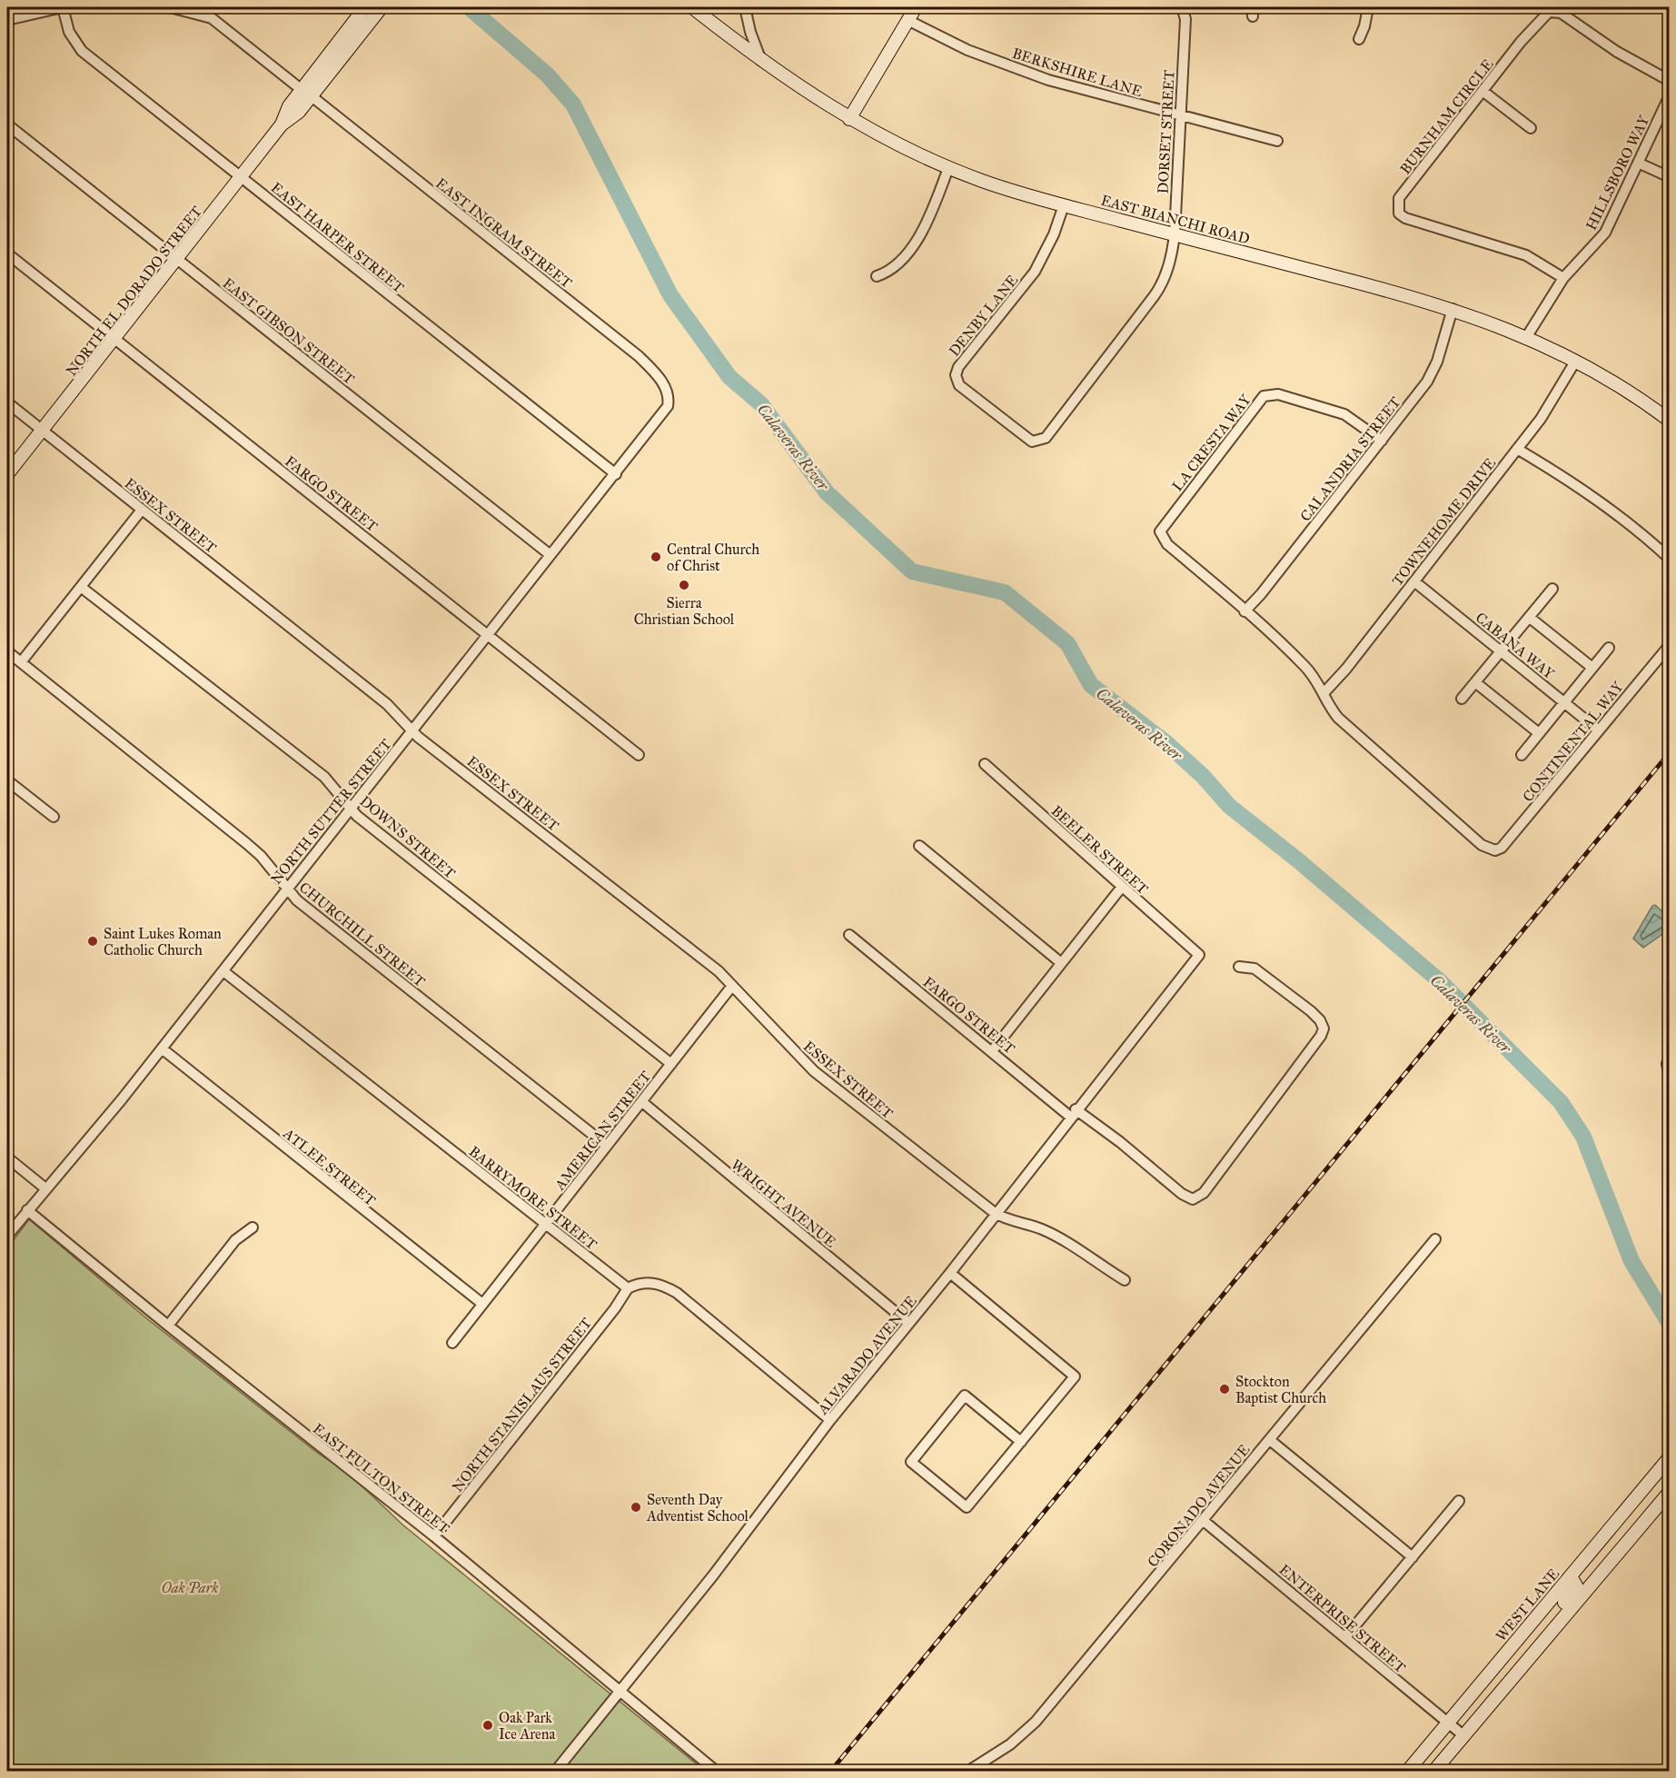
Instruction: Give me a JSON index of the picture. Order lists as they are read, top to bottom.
{
  "streets": {
    "main road": ["EAST BIANCHI ROAD", "NORTH EL DORADO STREET", "WEST LANE"],
    "street": [
      "BERKSHIRE LANE",
      "BURNHAM CIRCLE",
      "DORSET STREET",
      "HILLSBORO WAY",
      "EAST INGRAM STREET",
      "EAST HARPER STREET",
      "DENBY LANE",
      "EAST GIBSON STREET",
      "LA CRESTA WAY",
      "CALANDRIA STREET",
      "FARGO STREET",
      "ESSEX STREET",
      "TOWNEHOME DRIVE",
      "CABANA WAY",
      "CONTINENTAL WAY",
      "NORTH SUTTER STREET",
      "DOWNS STREET",
      "BEELER STREET",
      "CHURCHILL STREET",
      "AMERICAN STREET",
      "ATLEE STREET",
      "BARRYMORE STREET",
      "WRIGHT AVENUE",
      "ALVARADO AVENUE",
      "NORTH STANISLAUS STREET",
      "EAST FULTON STREET",
      "CORONADO AVENUE",
      "ENTERPRISE STREET"
    ]
  },
  "crossings": [
    ["BERKSHIRE LANE", "DORSET STREET"],
    ["BURNHAM CIRCLE", "HILLSBORO WAY"],
    ["DORSET STREET", "EAST BIANCHI ROAD"],
    ["DORSET STREET", "DENBY LANE"],
    ["HILLSBORO WAY", "EAST BIANCHI ROAD"],
    ["EAST BIANCHI ROAD", "DENBY LANE"],
    ["EAST BIANCHI ROAD", "CALANDRIA STREET"],
    ["EAST BIANCHI ROAD", "TOWNEHOME DRIVE"],
    ["EAST INGRAM STREET", "NORTH EL DORADO STREET"],
    ["EAST INGRAM STREET", "NORTH SUTTER STREET"],
    ["EAST HARPER STREET", "NORTH EL DORADO STREET"],
    ["EAST HARPER STREET", "NORTH SUTTER STREET"],
    ["NORTH EL DORADO STREET", "EAST GIBSON STREET"],
    ["NORTH EL DORADO STREET", "FARGO STREET"],
    ["NORTH EL DORADO STREET", "ESSEX STREET"],
    ["EAST GIBSON STREET", "NORTH SUTTER STREET"],
    ["LA CRESTA WAY", "CALANDRIA STREET"],
    ["FARGO STREET", "NORTH SUTTER STREET"],
    ["FARGO STREET", "ALVARADO AVENUE"],
    ["ESSEX STREET", "NORTH SUTTER STREET"],
    ["ESSEX STREET", "AMERICAN STREET"],
    ["ESSEX STREET", "ALVARADO AVENUE"],
    ["TOWNEHOME DRIVE", "CABANA WAY"],
    ["TOWNEHOME DRIVE", "CONTINENTAL WAY"],
    ["CABANA WAY", "CONTINENTAL WAY"],
    ["NORTH SUTTER STREET", "DOWNS STREET"],
    ["NORTH SUTTER STREET", "CHURCHILL STREET"],
    ["NORTH SUTTER STREET", "ATLEE STREET"],
    ["NORTH SUTTER STREET", "BARRYMORE STREET"],
    ["NORTH SUTTER STREET", "EAST FULTON STREET"],
    ["DOWNS STREET", "AMERICAN STREET"],
    ["BEELER STREET", "ALVARADO AVENUE"],
    ["CHURCHILL STREET", "AMERICAN STREET"],
    ["AMERICAN STREET", "ATLEE STREET"],
    ["AMERICAN STREET", "BARRYMORE STREET"],
    ["AMERICAN STREET", "WRIGHT AVENUE"],
    ["BARRYMORE STREET", "NORTH STANISLAUS STREET"],
    ["WRIGHT AVENUE", "ALVARADO AVENUE"],
    ["ALVARADO AVENUE", "EAST FULTON STREET"],
    ["NORTH STANISLAUS STREET", "EAST FULTON STREET"],
    ["CORONADO AVENUE", "ENTERPRISE STREET"],
    ["WEST LANE", "ENTERPRISE STREET"]
  ],
  "water": ["Calaveras River"],
  "parks": ["Oak Park"],
  "places": [
    "Central Church of Christ",
    "Sierra Christian School",
    "Saint Lukes Roman Catholic Church",
    "Stockton Baptist Church",
    "Seventh Day Adventist School",
    "Oak Park Ice Arena"
  ]
}
